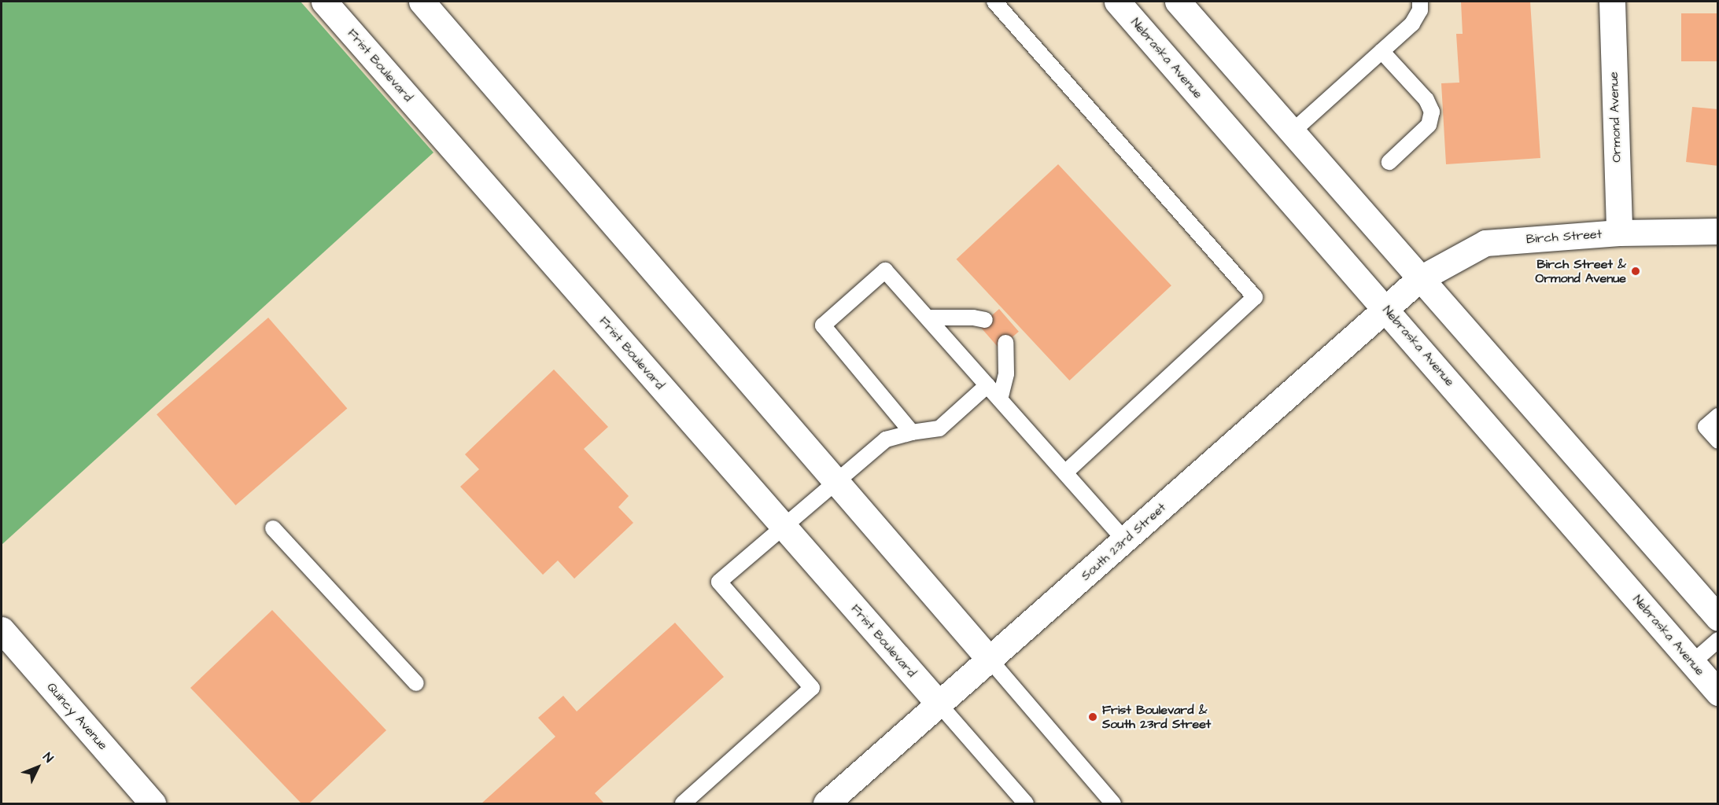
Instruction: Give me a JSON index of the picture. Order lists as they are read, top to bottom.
{
  "streets": {
    "street": [
      "Nebraska Avenue",
      "Frist Boulevard",
      "Ormond Avenue",
      "Birch Street",
      "South 23rd Street",
      "Quincy Avenue"
    ]
  },
  "crossings": [
    ["Nebraska Avenue", "South 23rd Street"],
    ["Frist Boulevard", "South 23rd Street"],
    ["Ormond Avenue", "Birch Street"],
    ["Birch Street", "South 23rd Street"]
  ],
  "places": ["Birch Street & Ormond Avenue", "Frist Boulevard & South 23rd Street"],
  "north": "top right"
}
